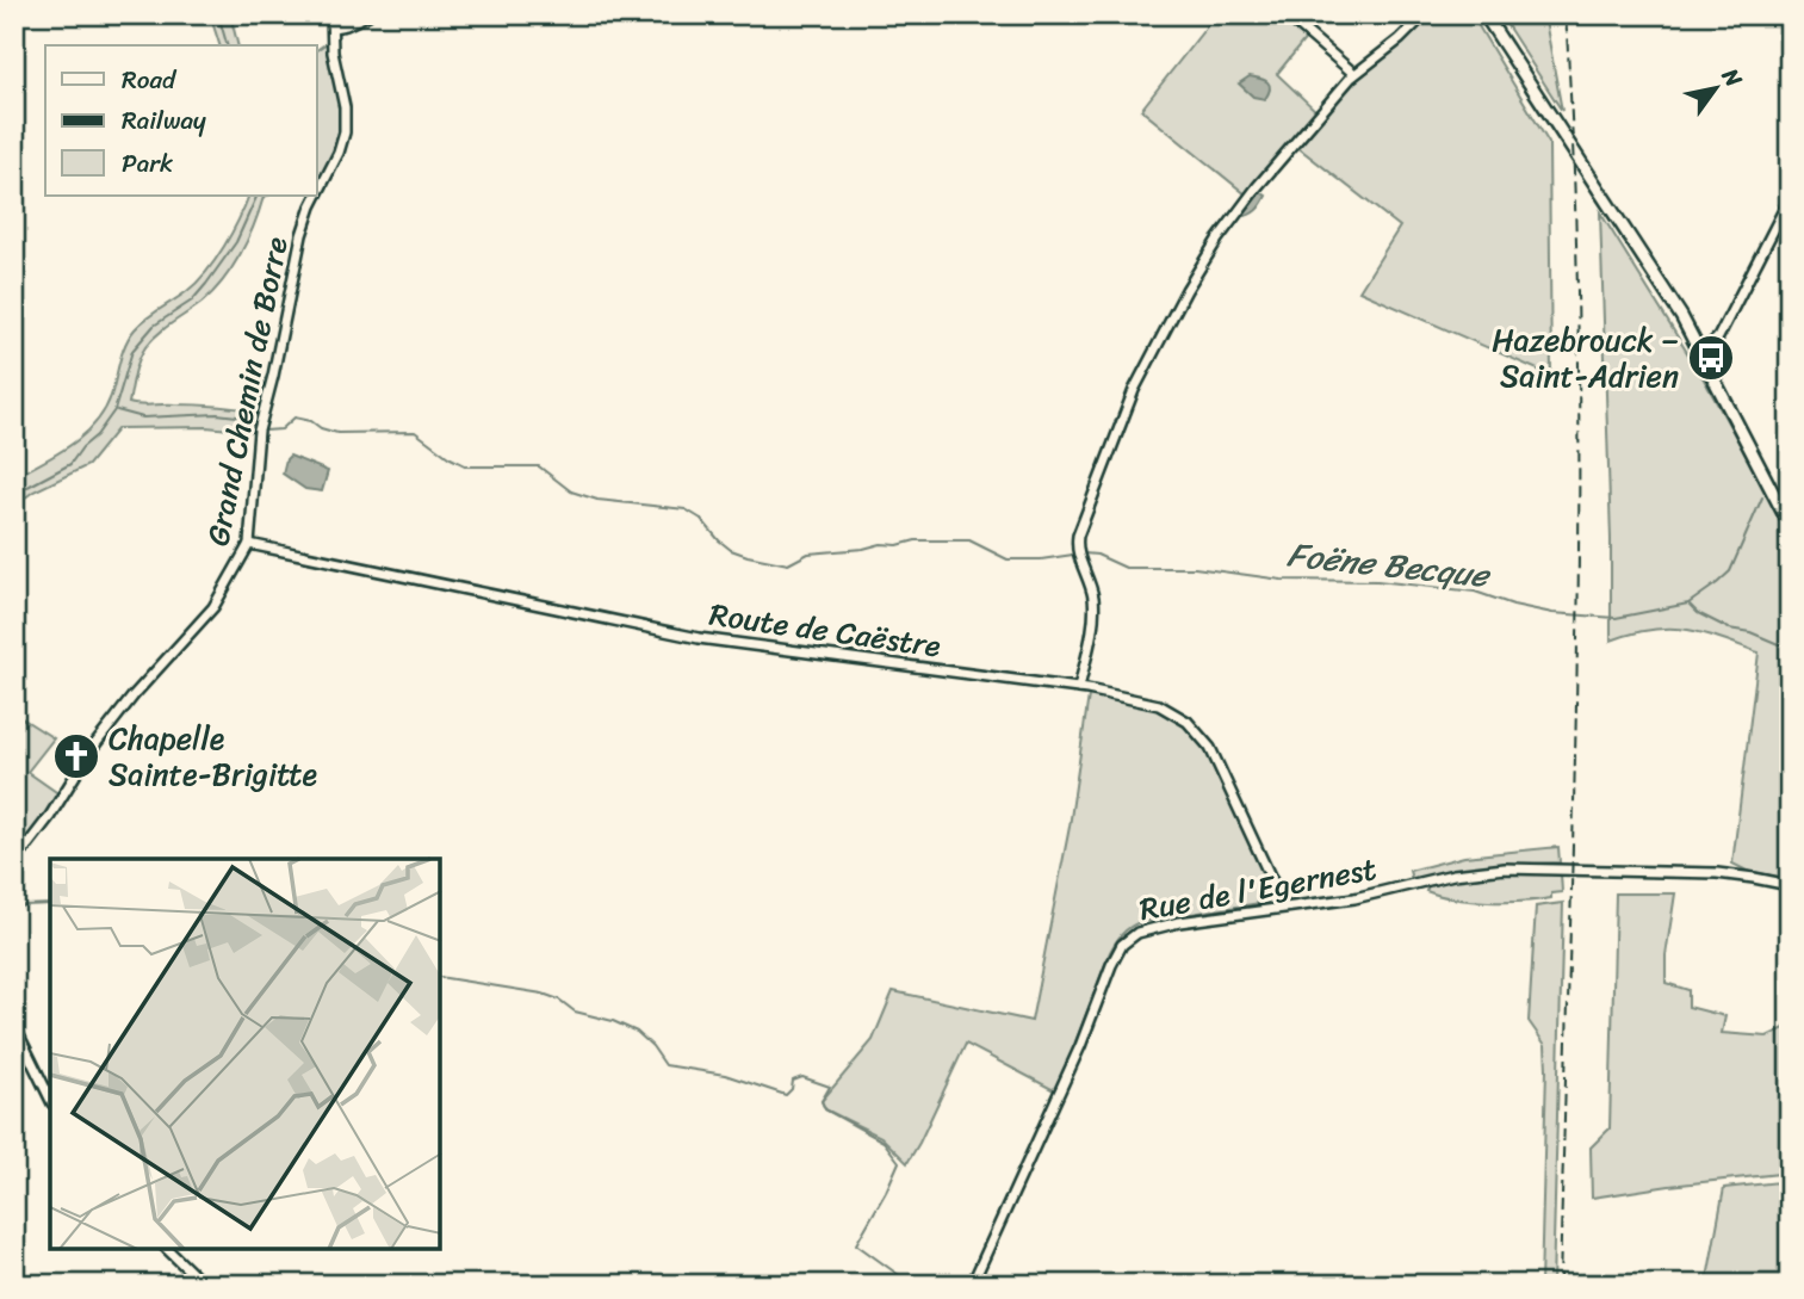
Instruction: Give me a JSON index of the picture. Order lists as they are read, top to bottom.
{
  "streets": {
    "street": ["Grand Chemin de Borre", "Route de Caëstre", "Rue de l'Egernest"]
  },
  "crossings": [
    ["Grand Chemin de Borre", "Route de Caëstre"],
    ["Route de Caëstre", "Rue de l'Egernest"]
  ],
  "water": ["Foëne Becque"],
  "places": {
    "bus stop": ["Hazebrouck – Saint-Adrien"],
    "church": ["Chapelle Sainte-Brigitte"]
  },
  "legend": ["Road", "Railway", "Park"],
  "north": "top right"
}
